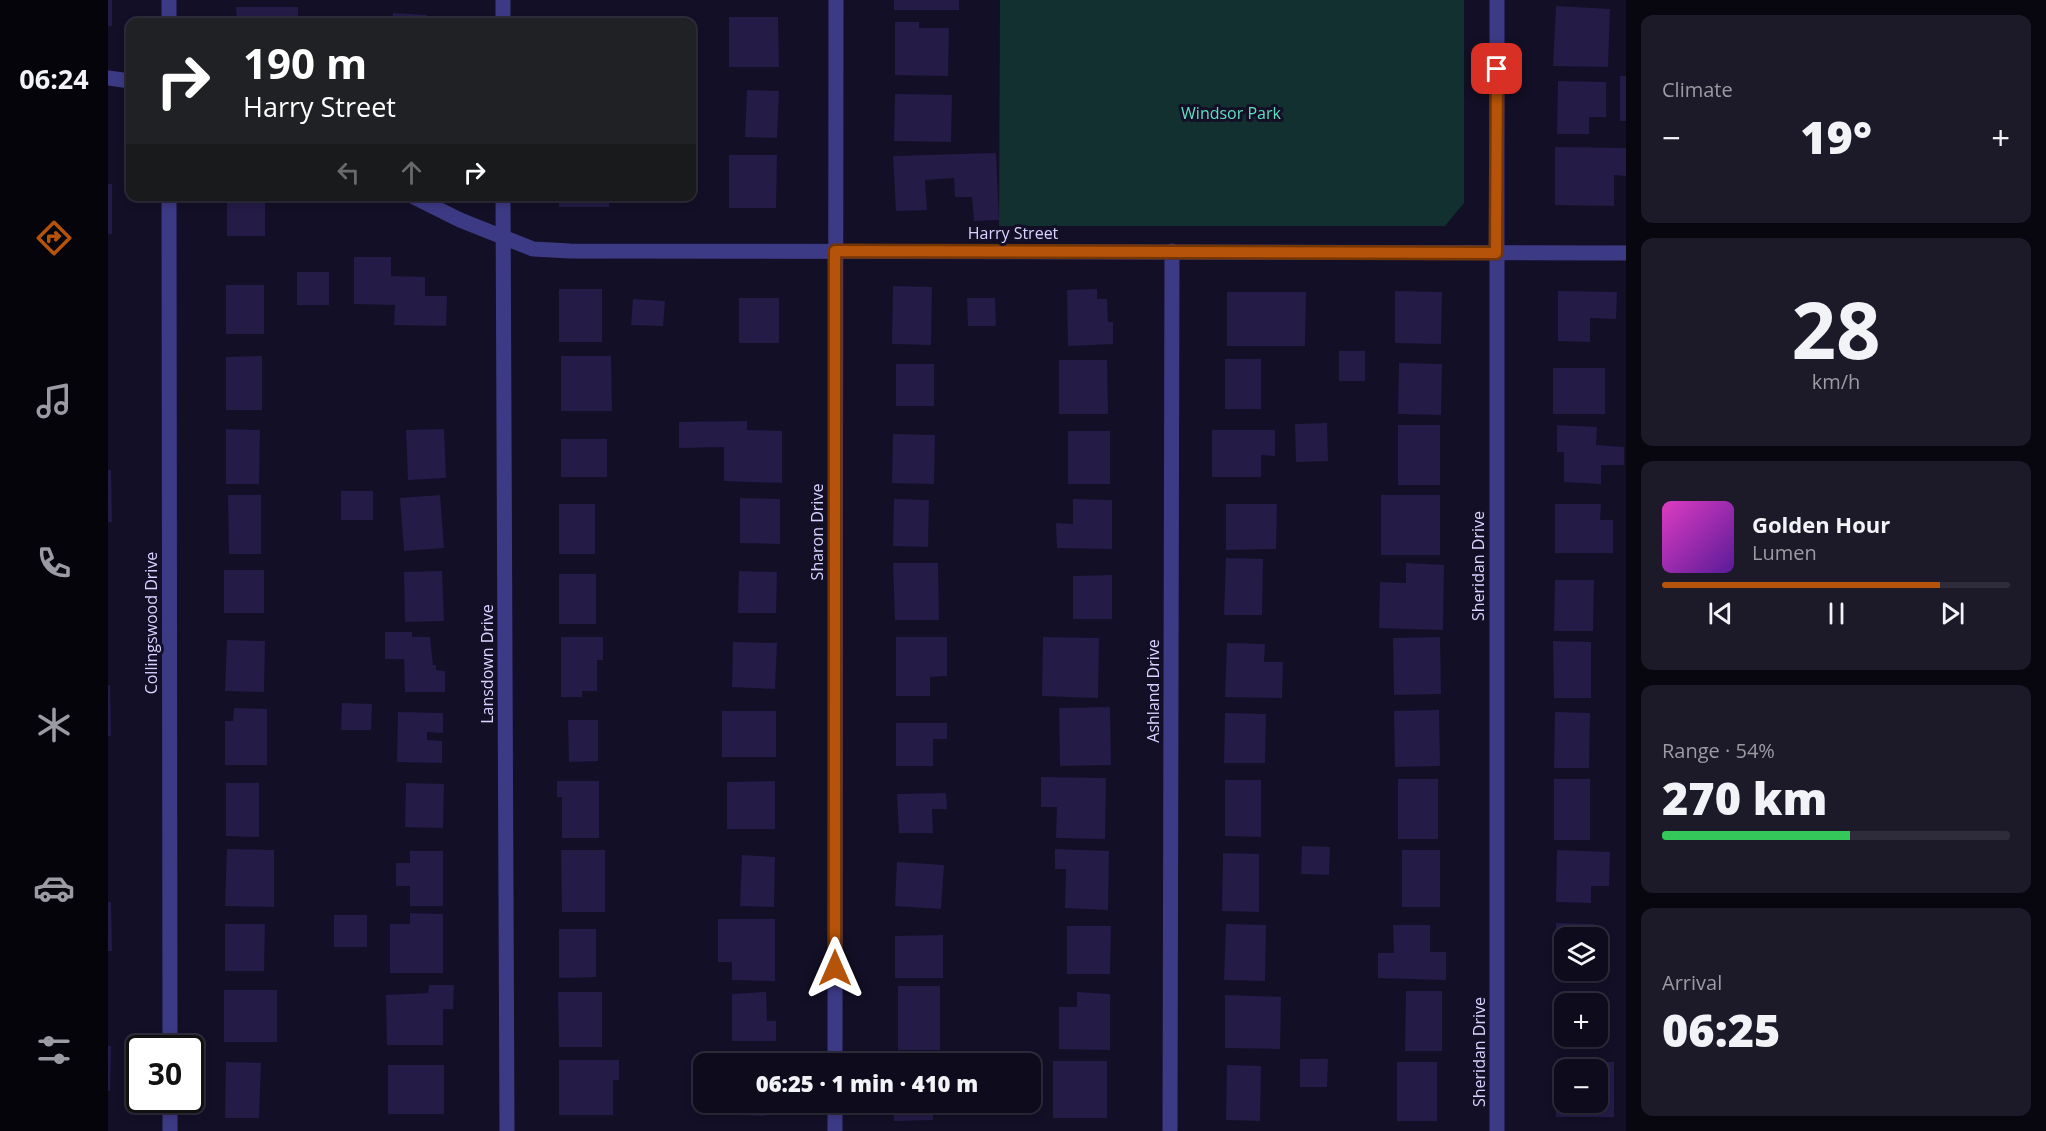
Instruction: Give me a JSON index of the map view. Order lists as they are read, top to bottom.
{
  "streets": {
    "street": [
      "Harry Street",
      "Sharon Drive",
      "Sheridan Drive",
      "Collingswood Drive",
      "Lansdown Drive",
      "Ashland Drive"
    ]
  },
  "crossings": [
    ["Harry Street", "Sharon Drive"],
    ["Harry Street", "Sheridan Drive"],
    ["Harry Street", "Lansdown Drive"],
    ["Harry Street", "Ashland Drive"]
  ],
  "parks": ["Windsor Park"],
  "page": {
    "tabs": "06:24",
    "tile": [
      "Climate",
      ["28", "km/h"],
      ["Range · 54%", "270 km"],
      ["Arrival", "06:25"]
    ],
    "turn": ["190 m", "Harry Street"],
    "heat": ["−", "19°", "+"],
    "song": ["Golden Hour", "Lumen"],
    "map_buttons": ["+", "−"],
    "limit": "30",
    "trip": "06:25 · 1 min · 410 m"
  }
}
